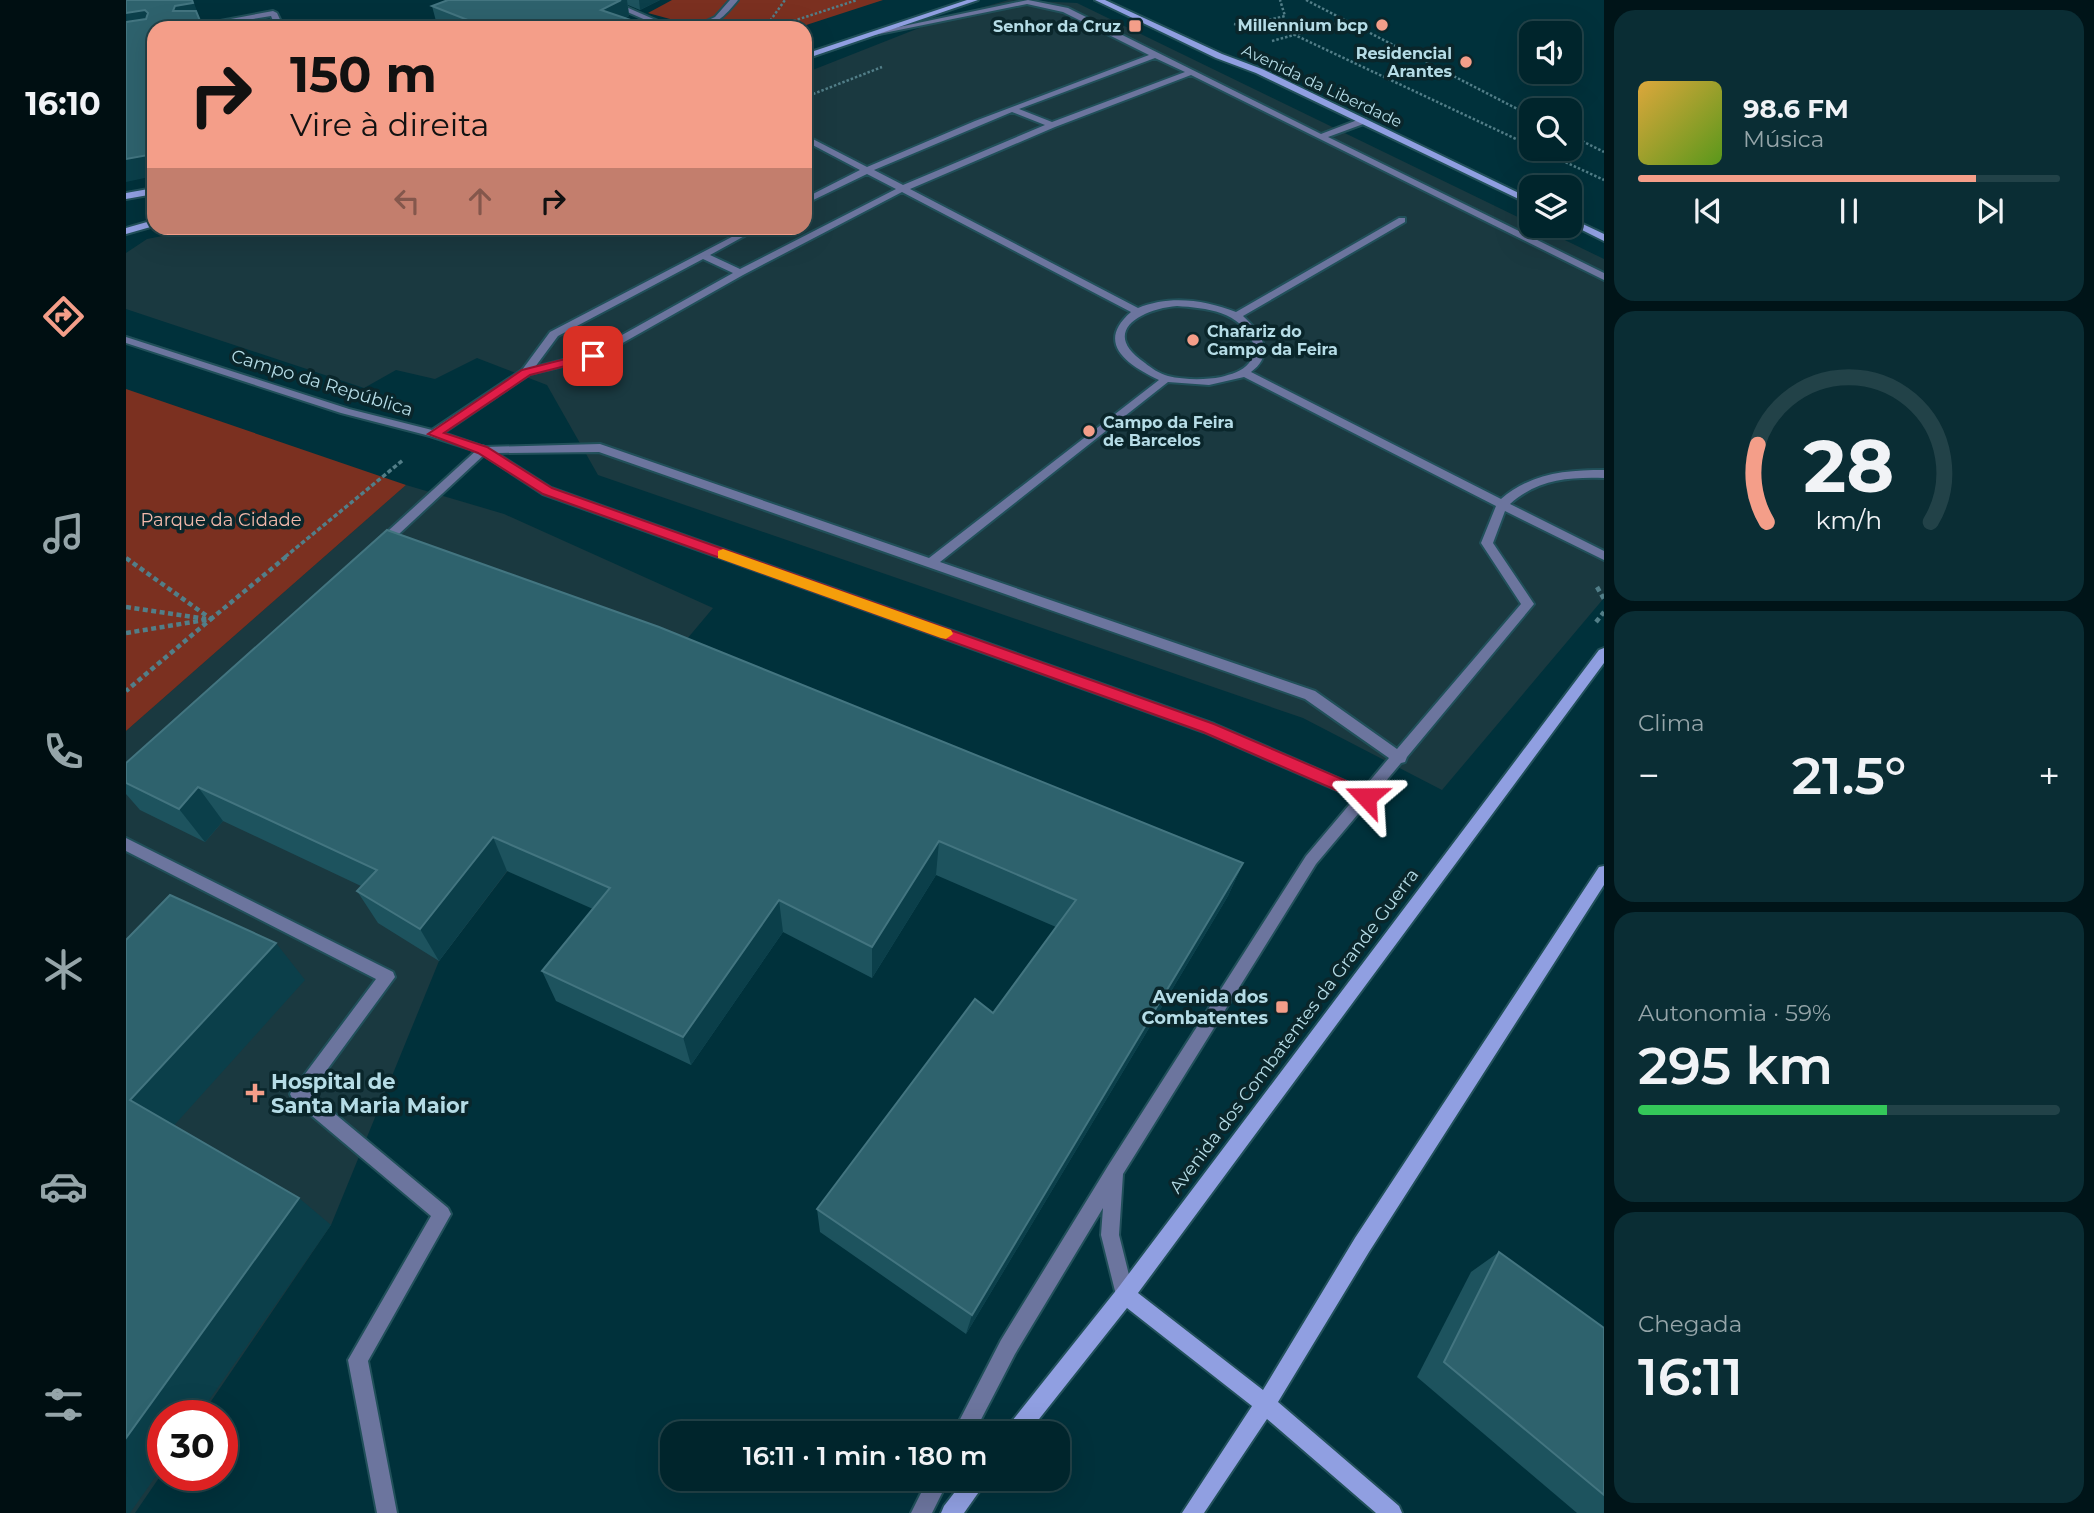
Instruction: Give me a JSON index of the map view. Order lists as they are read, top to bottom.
{
  "streets": {
    "main road": ["Avenida da Liberdade", "Avenida dos Combatentes da Grande Guerra"],
    "street": ["Campo da República"]
  },
  "parks": ["Parque da Cidade"],
  "places": {
    "other": [
      "Millennium bcp",
      "Residencial Arantes",
      "Chafariz do Campo da Feira",
      "Campo da Feira de Barcelos"
    ],
    "transit": ["Senhor da Cruz", "Avenida dos Combatentes"],
    "health": ["Hospital de Santa Maria Maior"]
  },
  "page": {
    "tabs": "16:10",
    "turn": ["150 m", "Vire à direita"],
    "song": ["98.6 FM", "Música"],
    "tile": [
      "Clima",
      ["Autonomia · 59%", "295 km"],
      ["Chegada", "16:11"]
    ],
    "heat": ["−", "21.5°", "+"],
    "limit": "30",
    "trip": "16:11 · 1 min · 180 m",
    "gauge": ["28", "km/h"]
  }
}
